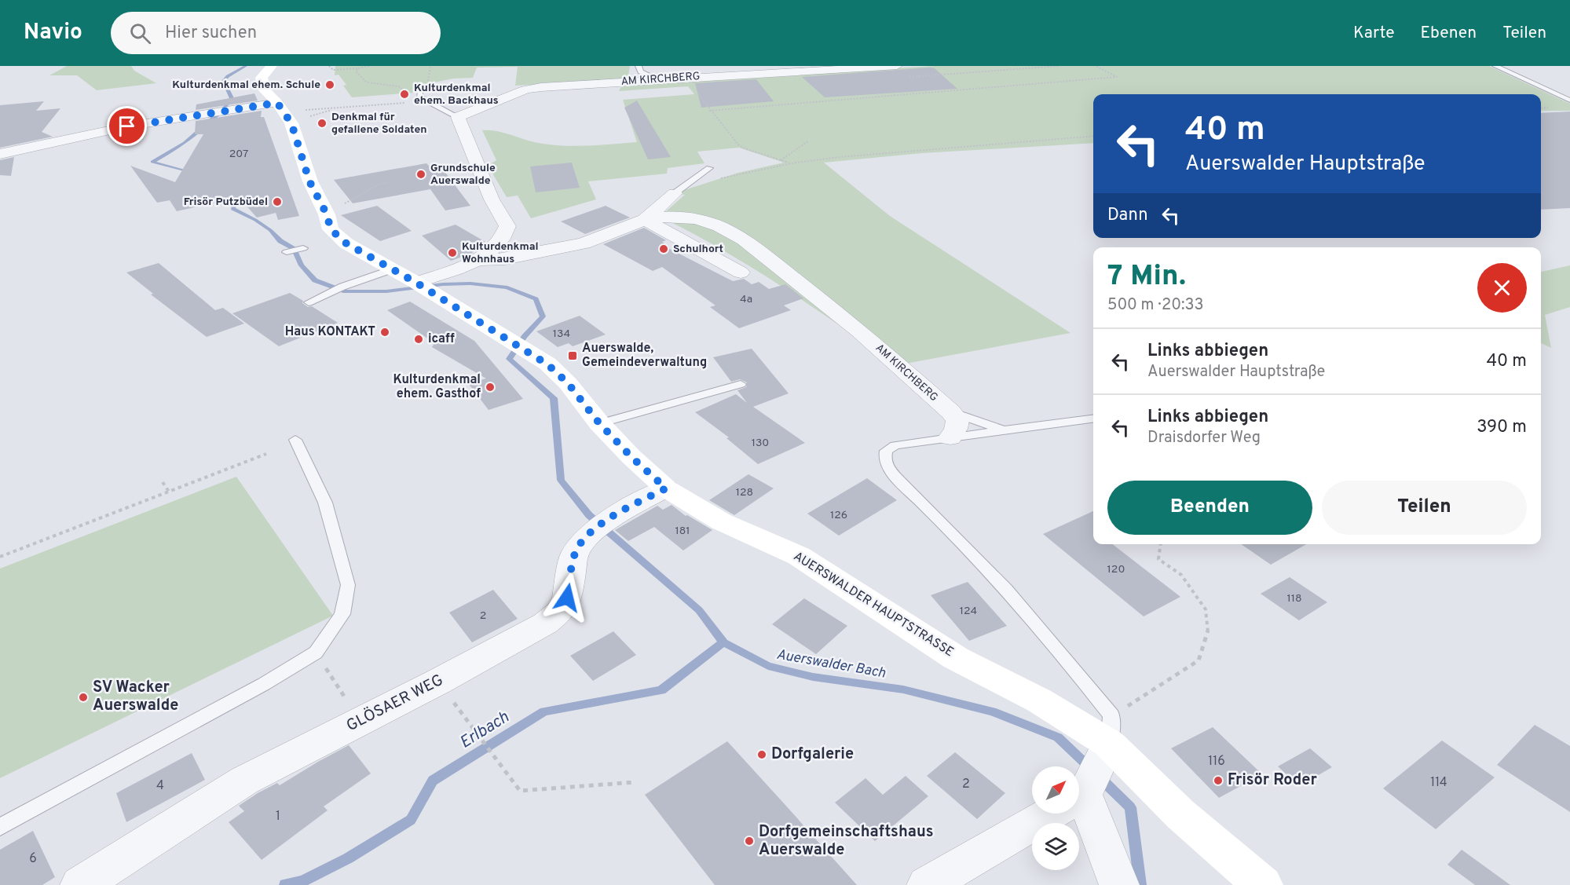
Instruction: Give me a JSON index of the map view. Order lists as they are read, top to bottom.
{
  "streets": {
    "main road": ["AUERSWALDER HAUPTSTRASSE"],
    "street": ["AM KIRCHBERG", "GLÖSAER WEG"]
  },
  "crossings": [
    ["AM KIRCHBERG", "AUERSWALDER HAUPTSTRASSE"],
    ["AUERSWALDER HAUPTSTRASSE", "GLÖSAER WEG"]
  ],
  "water": ["Auerswalder Bach", "Erlbach"],
  "places": {
    "other": [
      "Kulturdenkmal ehem. Schule",
      "Kulturdenkmal ehem. Backhaus",
      "Denkmal für gefallene Soldaten",
      "Grundschule Auerswalde",
      "Frisör Putzbüdel",
      "Schulhort",
      "Kulturdenkmal Wohnhaus",
      "Haus KONTAKT",
      "icaff",
      "Kulturdenkmal ehem. Gasthof",
      "SV Wacker Auerswalde",
      "Dorfgalerie",
      "Frisör Roder",
      "Dorfgemeinschaftshaus Auerswalde"
    ],
    "transit": ["Auerswalde, Gemeindeverwaltung"]
  },
  "house_numbers": [
    "207",
    "4a",
    "134",
    "130",
    "128",
    "126",
    "181",
    "120",
    "118",
    "124",
    "2",
    "116",
    "114",
    "2",
    "4",
    "1",
    "6"
  ],
  "north": "top right",
  "page": {
    "header": "Navio",
    "search": "Hier suchen",
    "nav": ["Karte", "Ebenen", "Teilen"],
    "turn": ["40 m", "Auerswalder Hauptstraße"],
    "then": "Dann",
    "heading": ["7 Min.", "500 m · 20:33"],
    "list": [
      {
        "name": "Links abbiegen",
        "note": "Auerswalder Hauptstraße",
        "value": "40 m"
      },
      {
        "name": "Links abbiegen",
        "note": "Draisdorfer Weg",
        "value": "390 m"
      }
    ],
    "buttons": ["Beenden", "Teilen"]
  }
}
